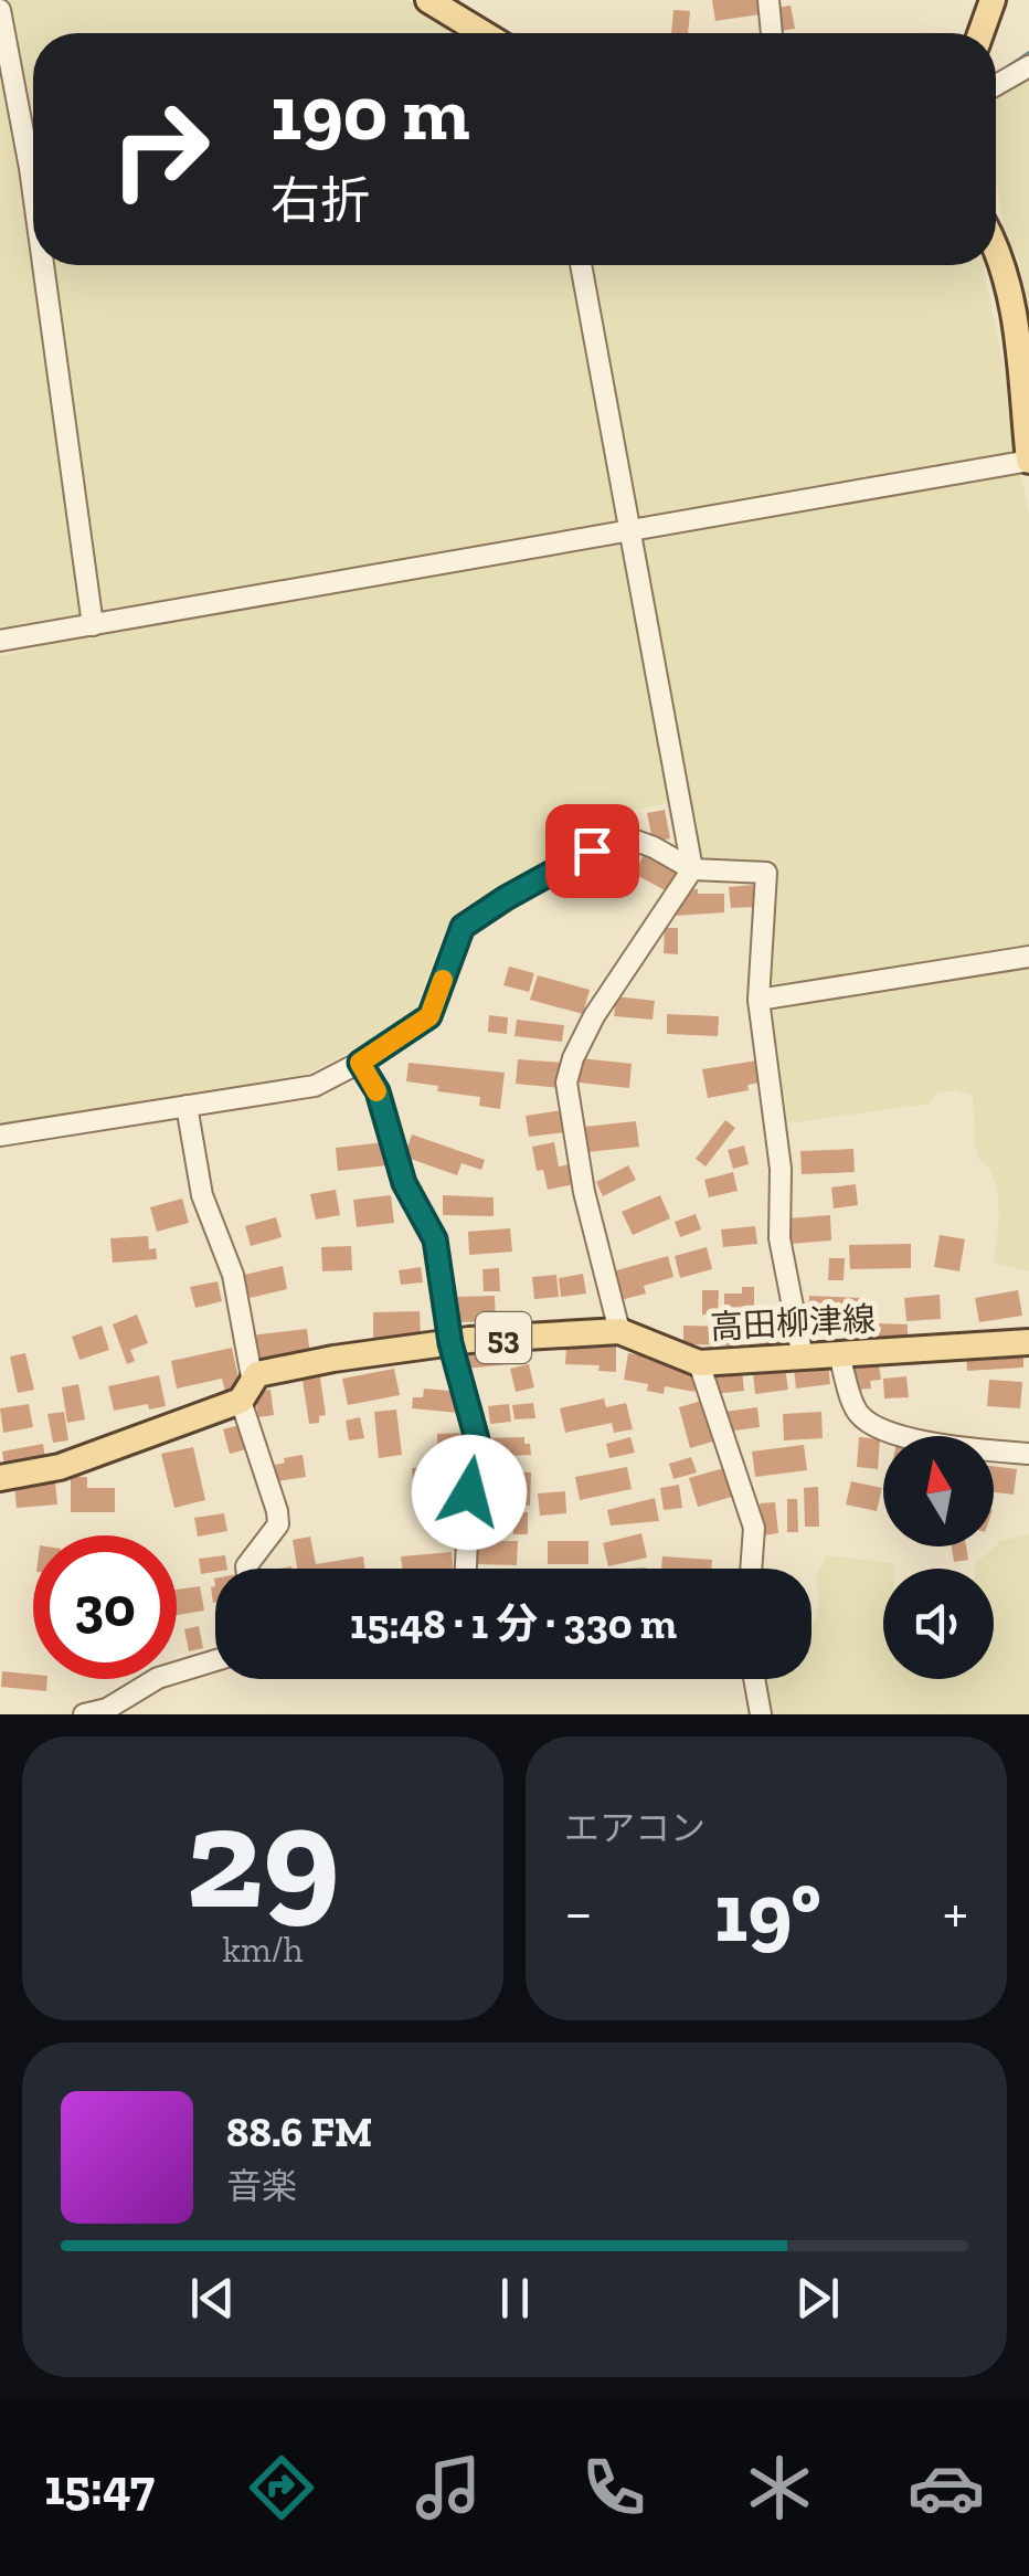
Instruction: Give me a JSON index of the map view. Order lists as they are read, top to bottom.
{
  "streets": {
    "main road": ["高田柳津線", "53"]
  },
  "north": "top",
  "page": {
    "turn": ["190 m", "右折"],
    "limit": "30",
    "trip": "15:48 · 1 分 · 330 m",
    "tile": [
      ["29", "km/h"],
      "エアコン"
    ],
    "heat": ["−", "19°", "+"],
    "song": ["88.6 FM", "音楽"],
    "tabs": "15:47"
  }
}
